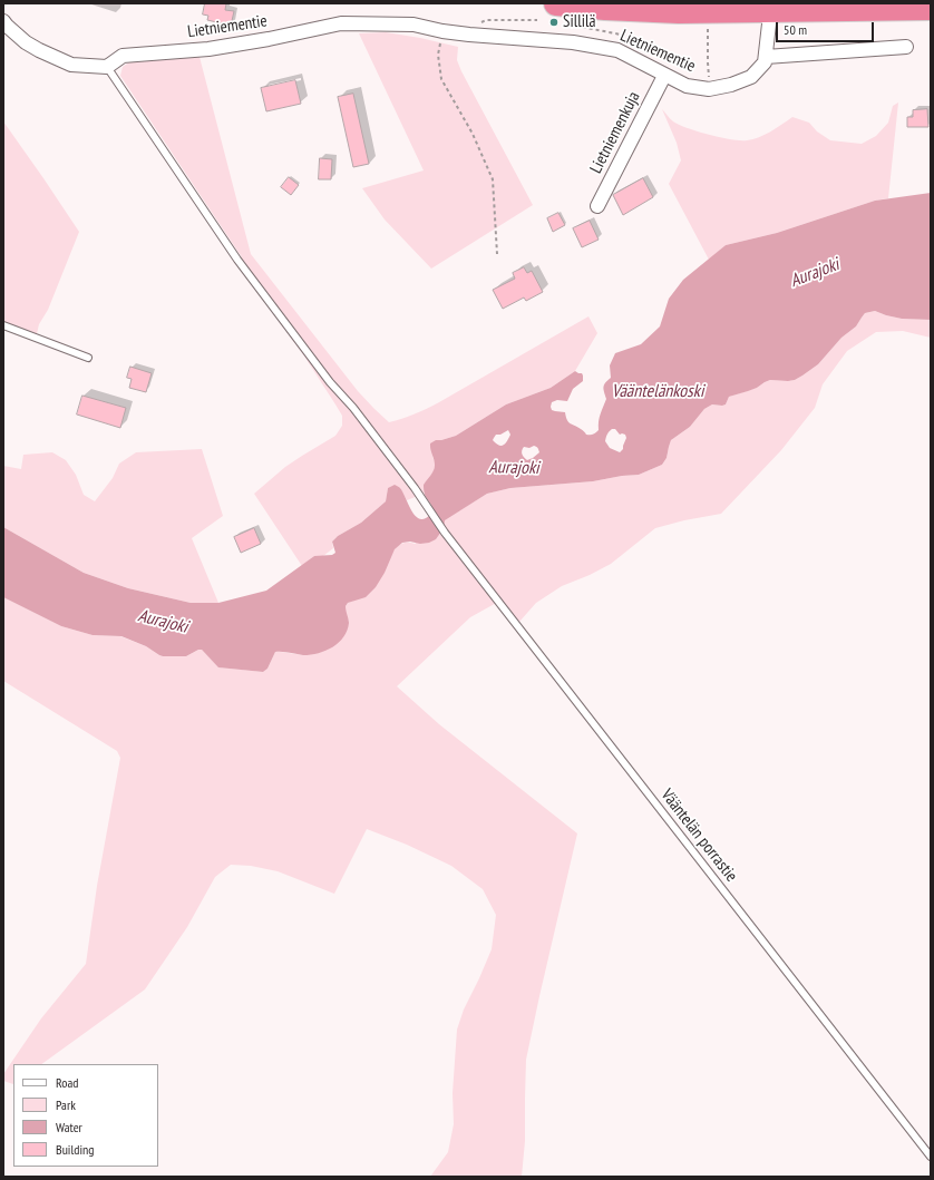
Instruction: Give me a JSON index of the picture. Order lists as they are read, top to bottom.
{
  "streets": {
    "street": ["Lietniementie", "Lietniemenkuja"],
    "lane": ["Vääntelän porrastie"]
  },
  "crossings": [
    ["Lietniementie", "Lietniemenkuja"],
    ["Lietniementie", "Vääntelän porrastie"]
  ],
  "water": ["Aurajoki", "Vääntelänkoski"],
  "places": ["Sillilä"],
  "legend": [
    "Road",
    "Park",
    "Water",
    "Building"
  ],
  "scale_bar": "50 m"
}
